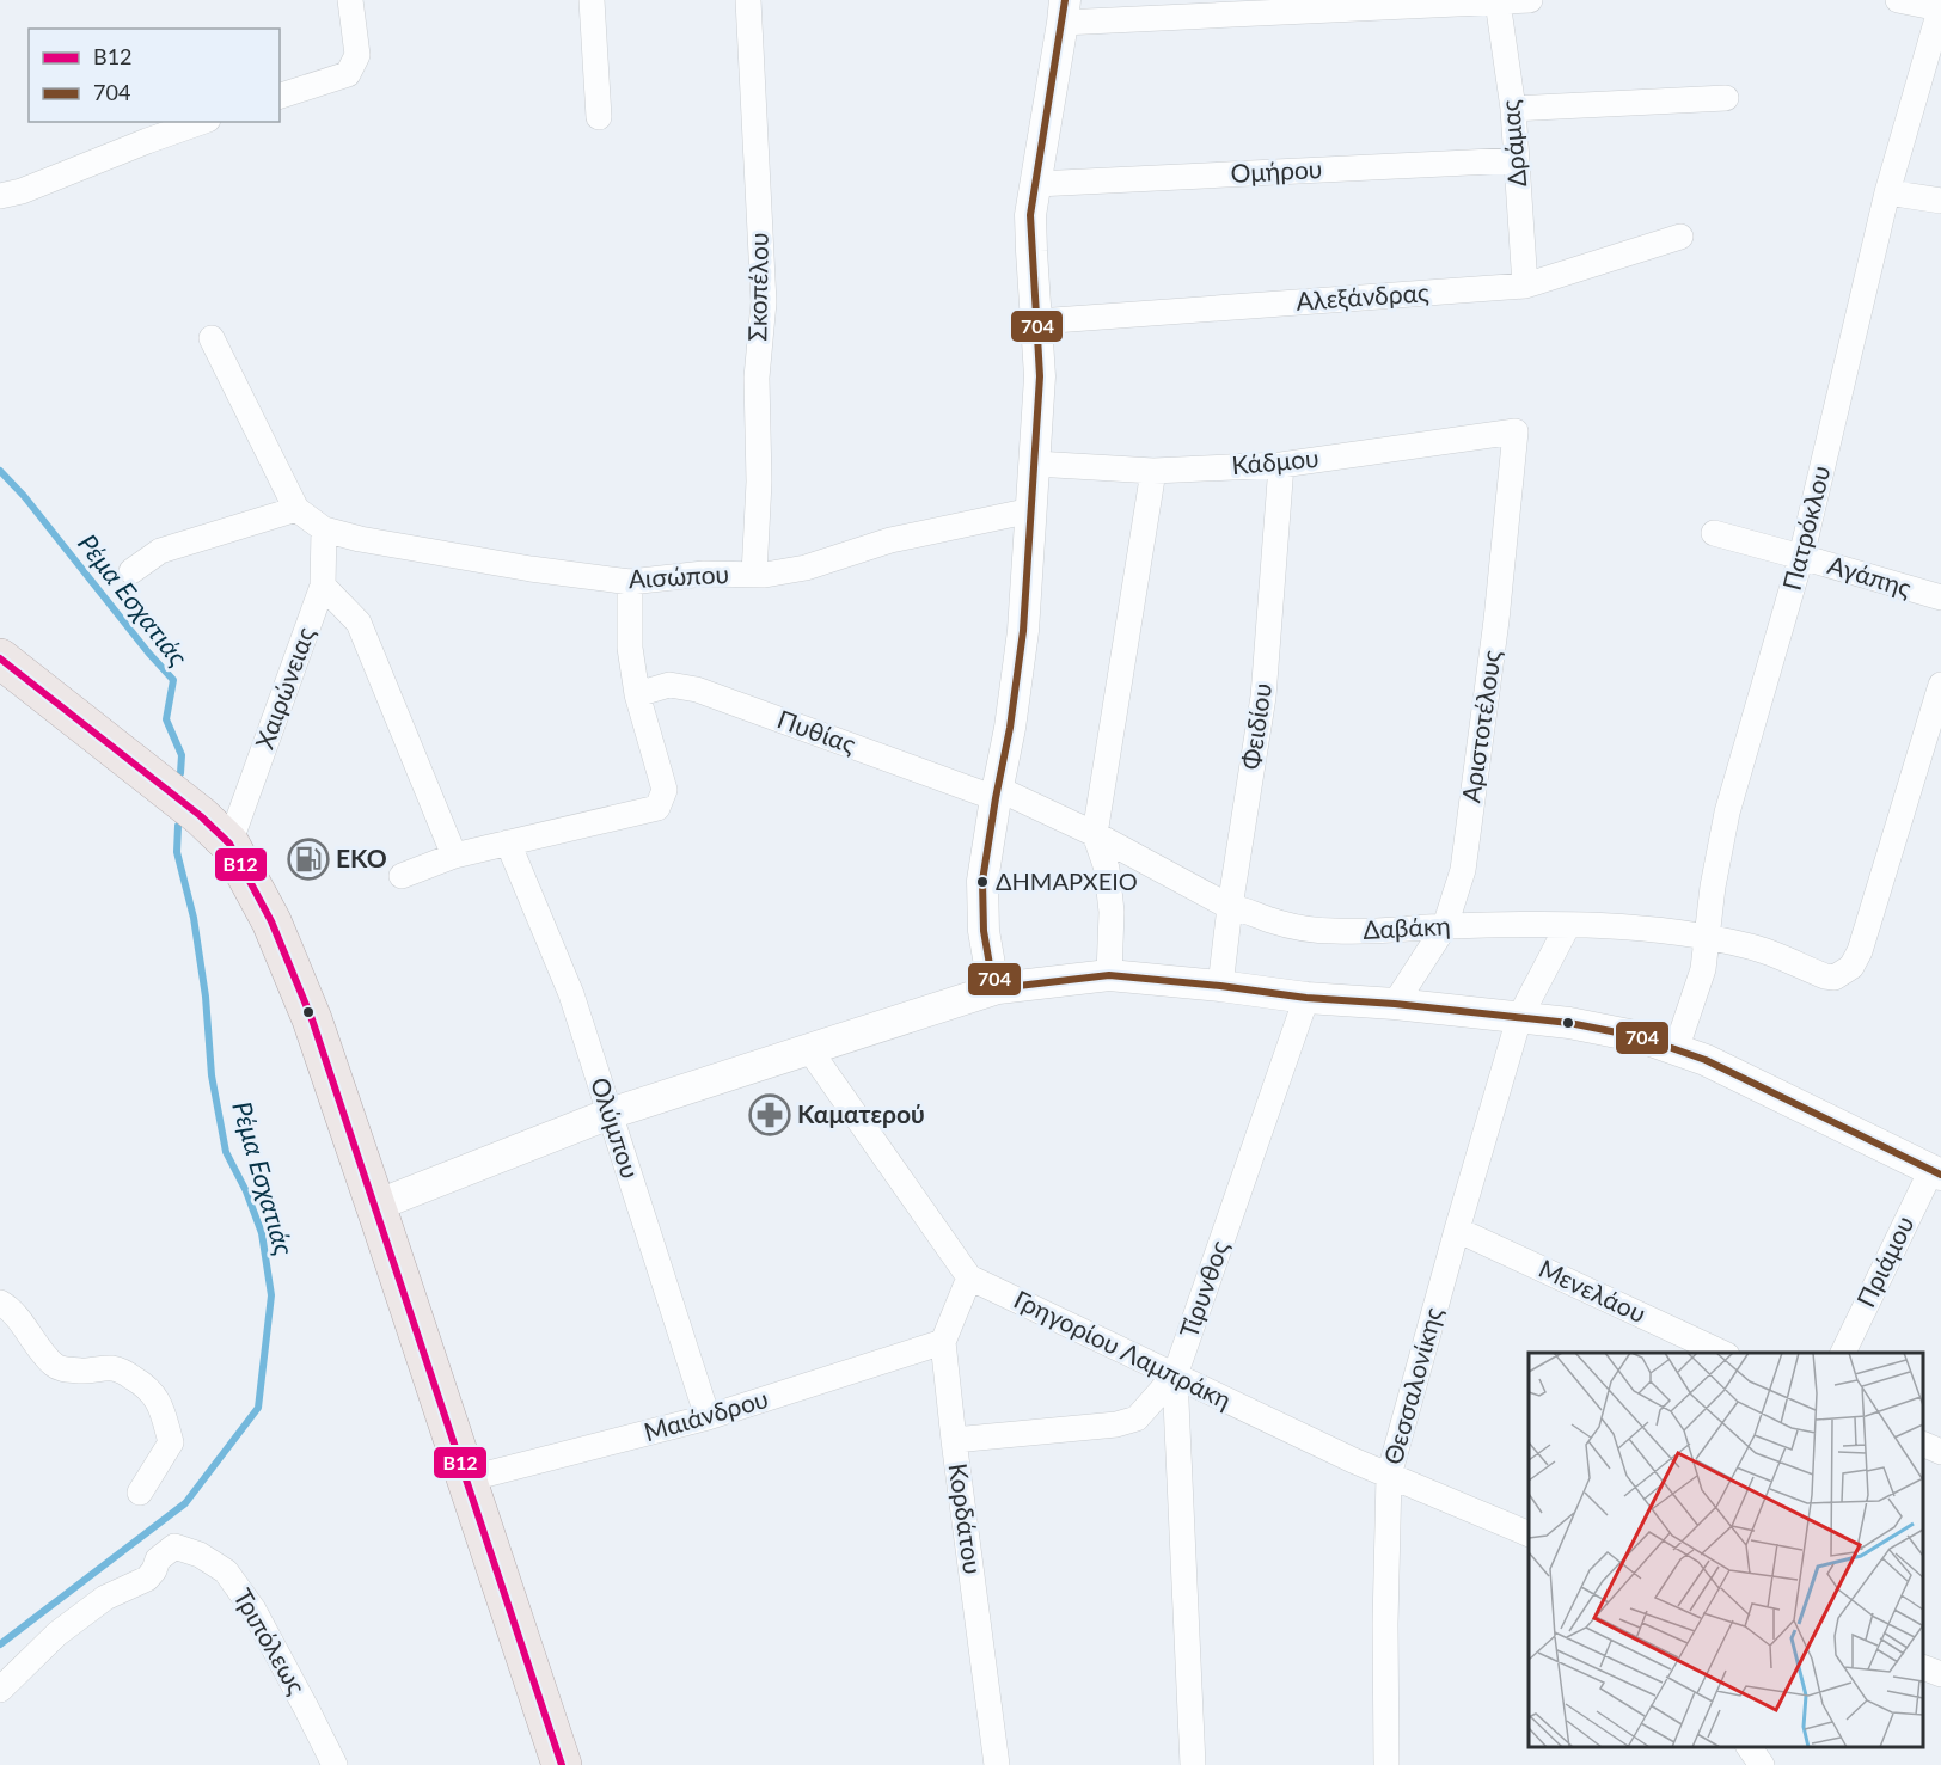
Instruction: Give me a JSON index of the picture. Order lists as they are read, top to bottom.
{
  "streets": {
    "street": [
      "Δράμας",
      "Ομήρου",
      "Σκοπέλου",
      "Αλεξάνδρας",
      "Κάδμου",
      "Πατρόκλου",
      "Αισώπου",
      "Αγάπης",
      "Χαιρώνειας",
      "Φειδίου",
      "Αριστοτέλους",
      "Πυθίας",
      "Δαβάκη",
      "Ολύμπου",
      "Πριάμου",
      "Τίρυνθος",
      "Μενελάου",
      "Γρηγορίου Λαμπράκη",
      "Θεσσαλονίκης",
      "Μαιάνδρου",
      "Κορδάτου",
      "Τριπόλεως"
    ]
  },
  "crossings": [
    ["Δράμας", "Ομήρου"],
    ["Δράμας", "Αλεξάνδρας"],
    ["Σκοπέλου", "Αισώπου"],
    ["Κάδμου", "Φειδίου"],
    ["Κάδμου", "Αριστοτέλους"],
    ["Πατρόκλου", "Αγάπης"],
    ["Πατρόκλου", "Δαβάκη"],
    ["Αισώπου", "Χαιρώνειας"],
    ["Φειδίου", "Δαβάκη"],
    ["Αριστοτέλους", "Δαβάκη"],
    ["Πυθίας", "Δαβάκη"],
    ["Δαβάκη", "Θεσσαλονίκης"],
    ["Ολύμπου", "Μαιάνδρου"],
    ["Τίρυνθος", "Γρηγορίου Λαμπράκη"],
    ["Μενελάου", "Θεσσαλονίκης"],
    ["Γρηγορίου Λαμπράκη", "Θεσσαλονίκης"],
    ["Γρηγορίου Λαμπράκη", "Κορδάτου"],
    ["Μαιάνδρου", "Κορδάτου"]
  ],
  "water": ["Ρέμα Εσχατιάς"],
  "places": {
    "fuel station": ["EKO"],
    "other": ["ΔΗΜΑΡΧΕΙΟ"],
    "pharmacy": ["Καματερού"]
  },
  "lines": ["transit line 704", "transit line Β12"],
  "legend": ["Β12", "704"]
}
